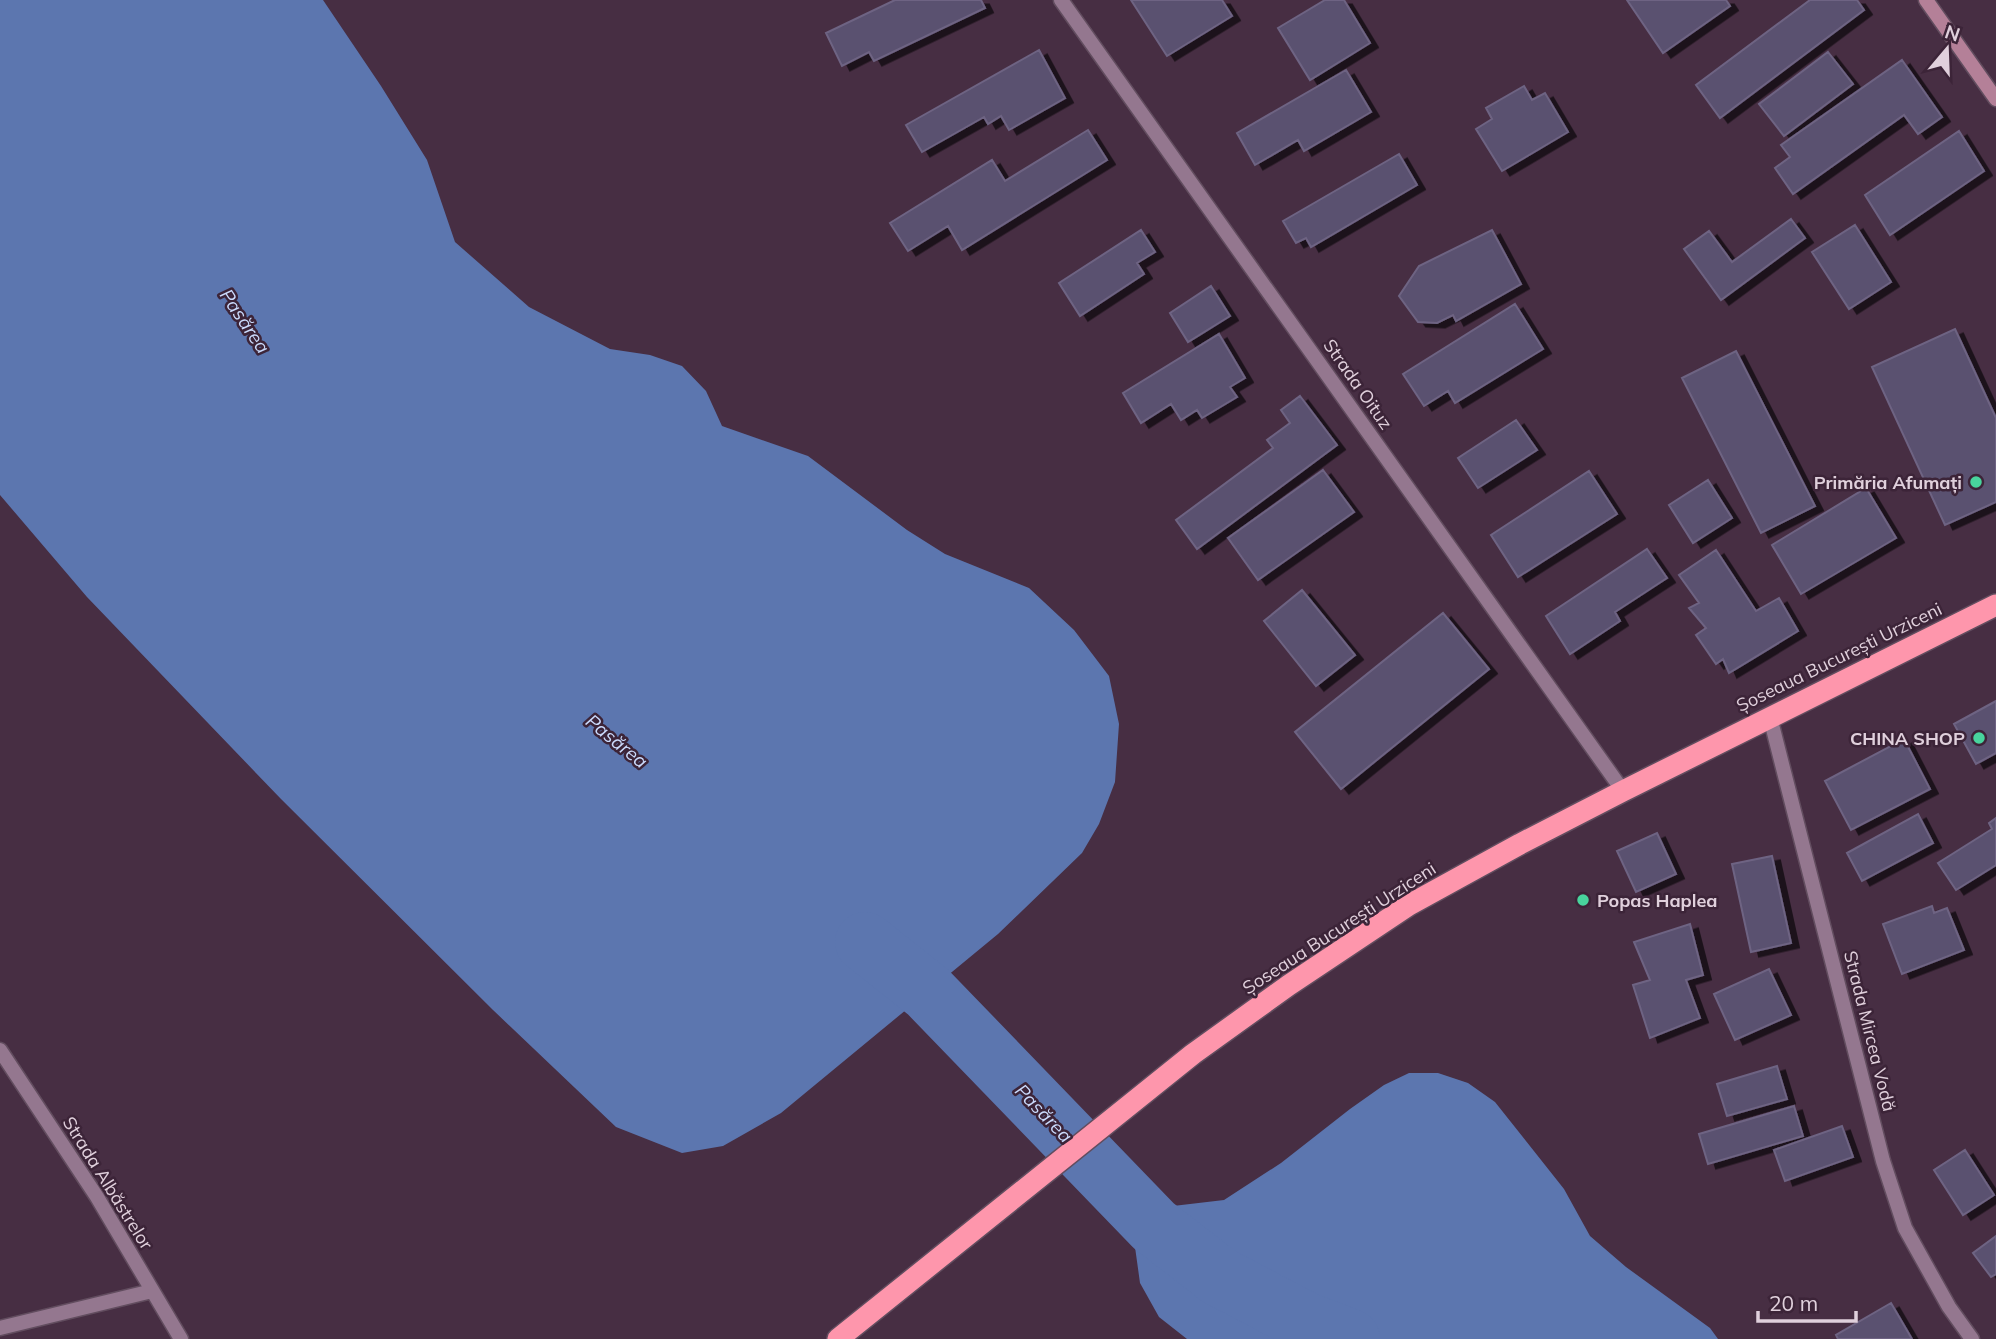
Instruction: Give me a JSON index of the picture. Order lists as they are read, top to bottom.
{
  "streets": {
    "highway": ["Șoseaua București Urziceni"],
    "street": ["Strada Oituz", "Strada Mircea Vodă", "Strada Albăstrelor"]
  },
  "crossings": [
    ["Strada Oituz", "Șoseaua București Urziceni"],
    ["Șoseaua București Urziceni", "Strada Mircea Vodă"]
  ],
  "water": ["Pasărea"],
  "places": ["Primăria Afumați", "CHINA SHOP", "Popas Haplea"],
  "scale_bar": "20 m",
  "north": "top"
}
